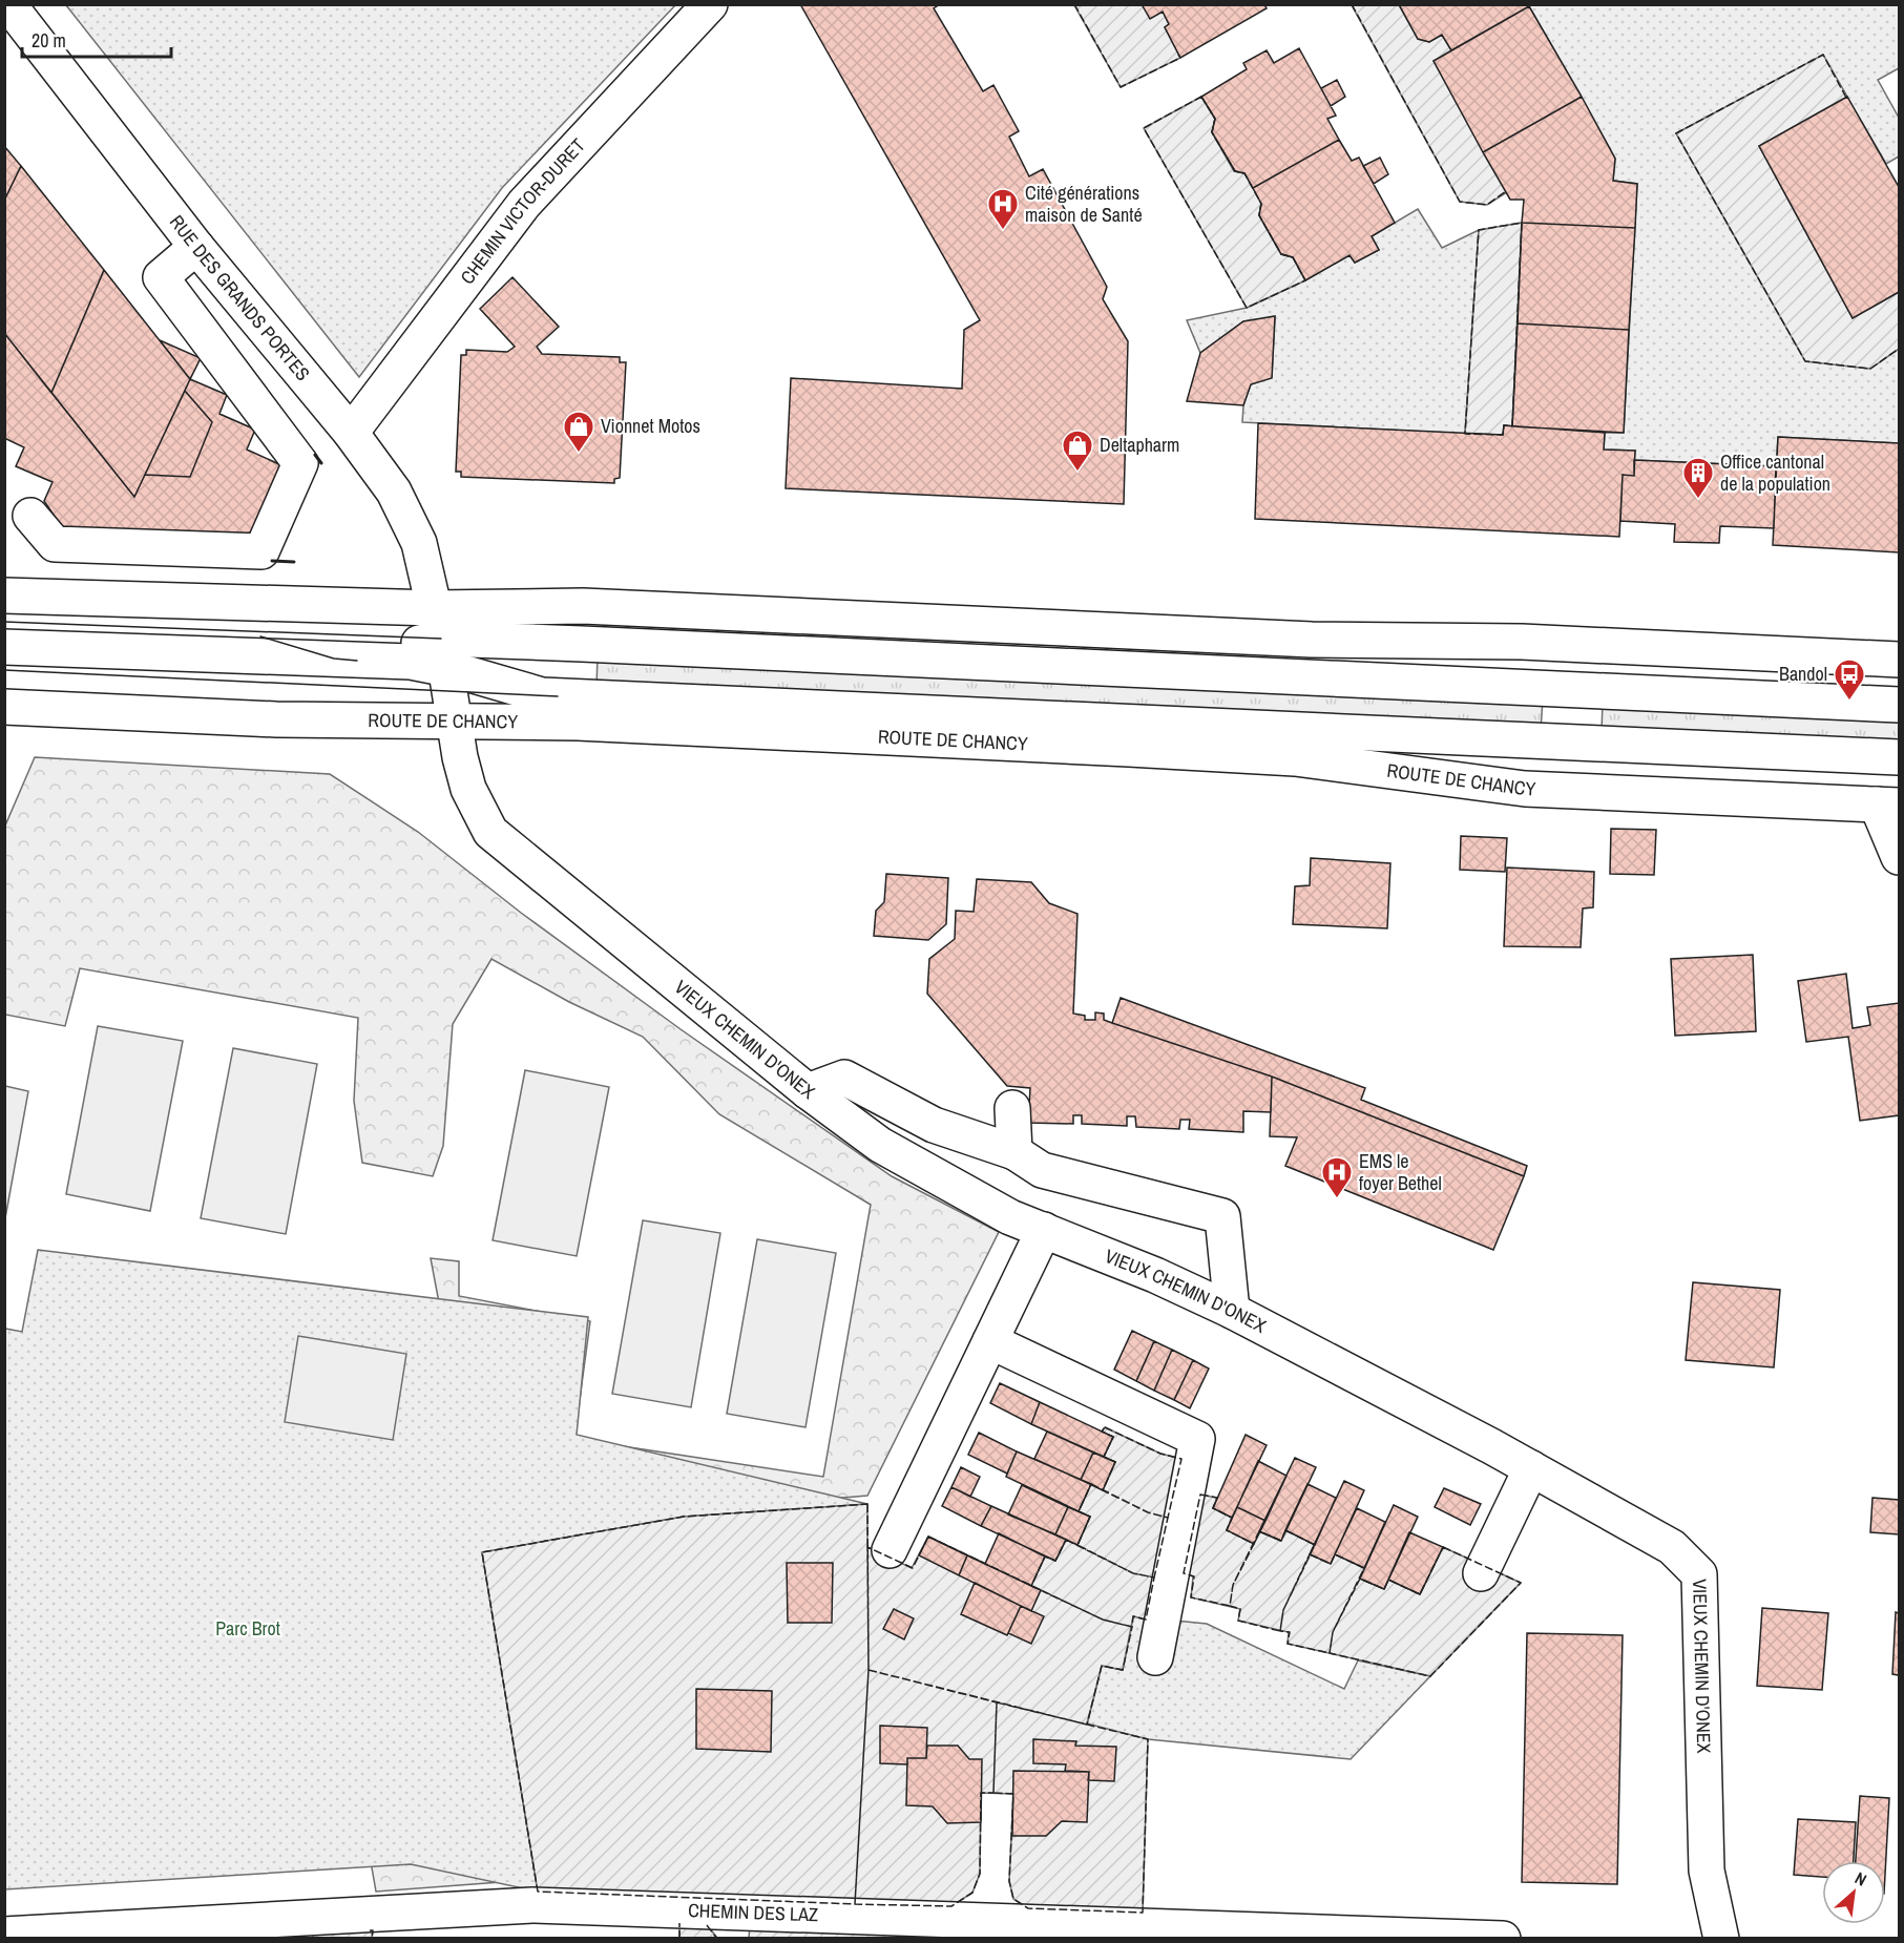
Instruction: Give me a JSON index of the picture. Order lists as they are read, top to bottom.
{
  "streets": {
    "street": [
      "CHEMIN VICTOR-DURET",
      "RUE DES GRANDS PORTES",
      "ROUTE DE CHANCY",
      "VIEUX CHEMIN D'ONEX",
      "CHEMIN DES LAZ"
    ]
  },
  "crossings": [
    ["CHEMIN VICTOR-DURET", "RUE DES GRANDS PORTES"],
    ["RUE DES GRANDS PORTES", "VIEUX CHEMIN D'ONEX"],
    ["ROUTE DE CHANCY", "VIEUX CHEMIN D'ONEX"]
  ],
  "parks": ["Parc Brot"],
  "places": {
    "hospital": ["Cité générations maison de Santé", "EMS le foyer Bethel"],
    "shop": ["Vionnet Motos", "Deltapharm"],
    "building": ["Office cantonal de la population"],
    "bus stop": ["Bandol"]
  },
  "scale_bar": "20 m",
  "north": "top right"
}
